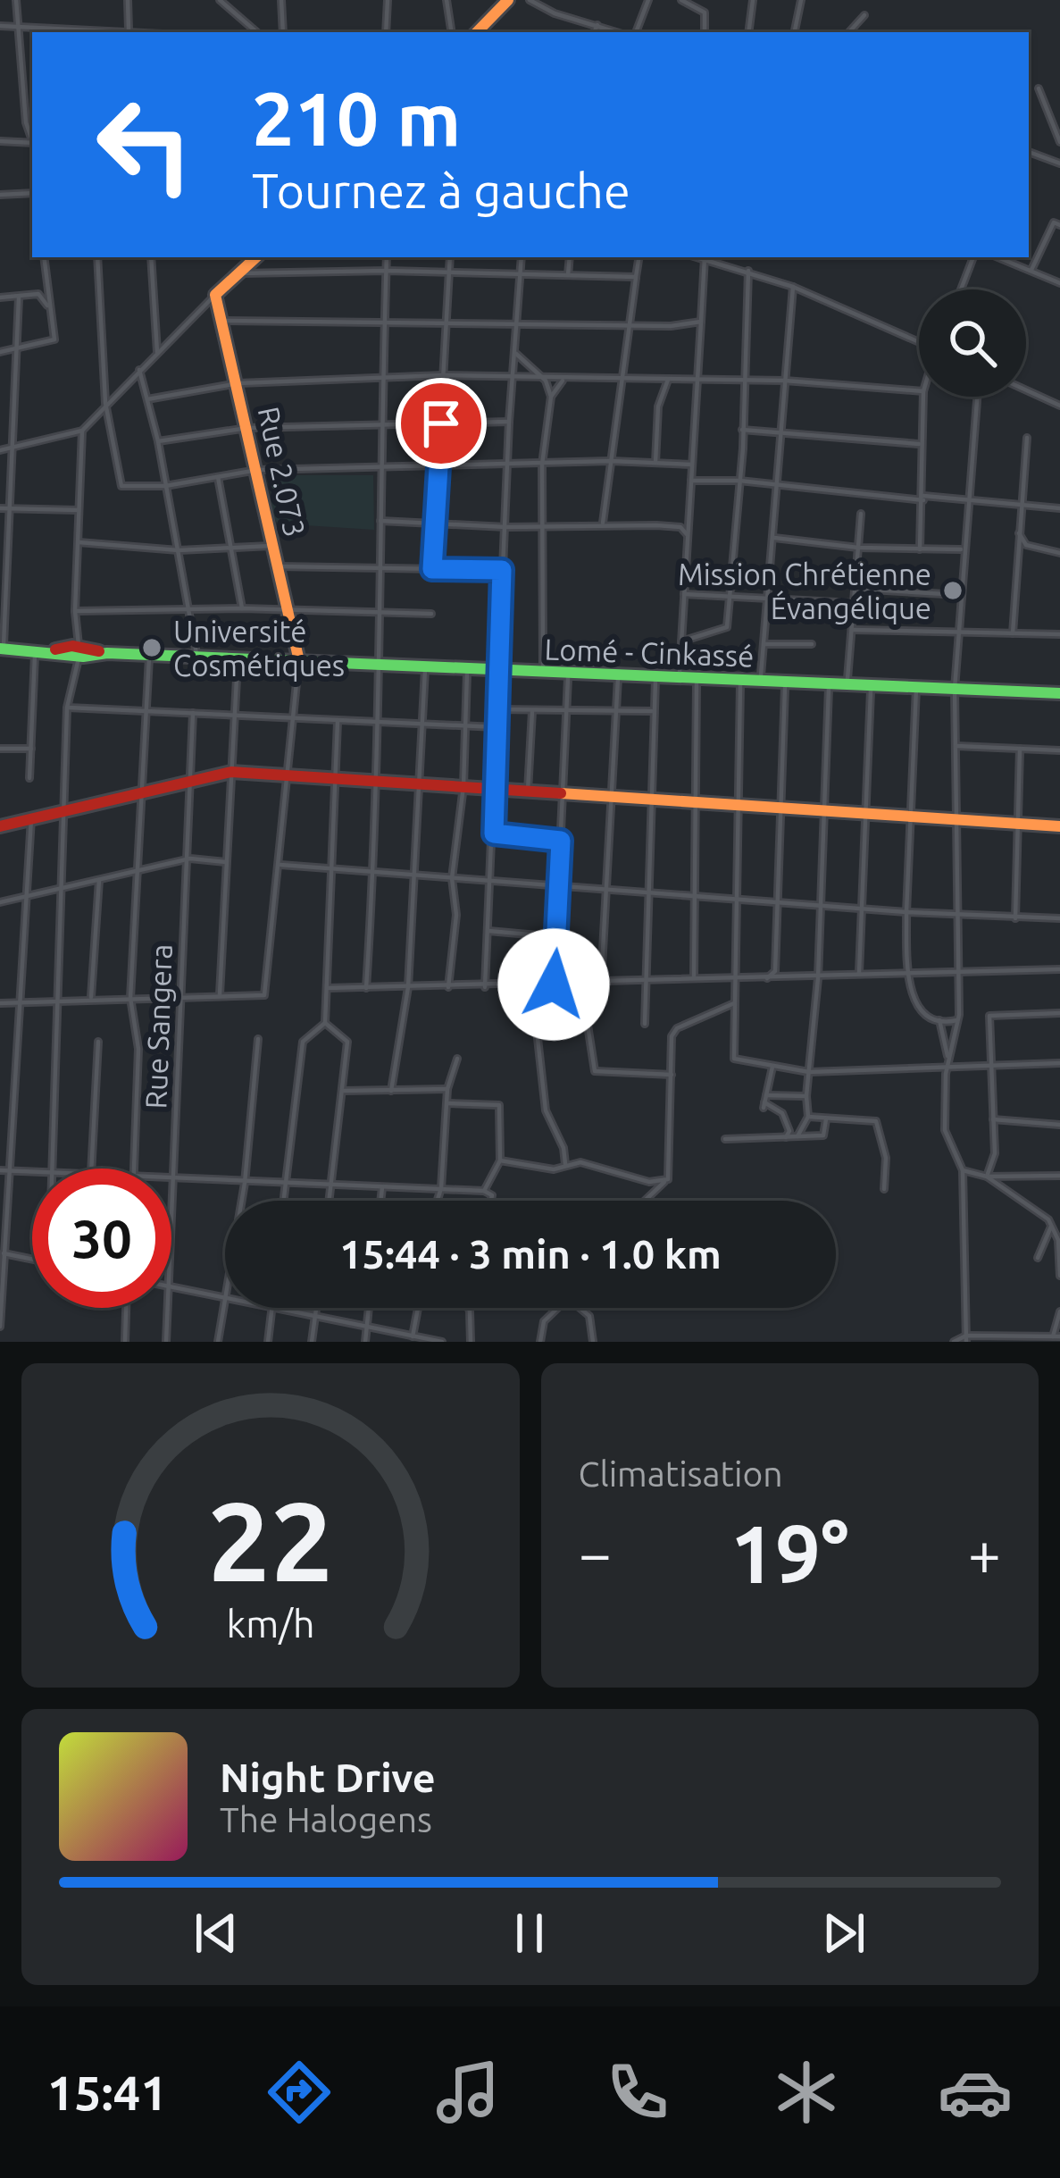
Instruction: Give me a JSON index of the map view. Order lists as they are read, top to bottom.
{
  "streets": {
    "main road": ["Rue 2.073", "Lomé - Cinkassé"],
    "street": ["Rue Sangera"]
  },
  "crossings": [
    ["Rue 2.073", "Lomé - Cinkassé"]
  ],
  "places": ["Mission Chrétienne Évangélique", "Université Cosmétiques"],
  "page": {
    "turn": ["210 m", "Tournez à gauche"],
    "limit": "30",
    "trip": "15:44 · 3 min · 1.0 km",
    "tile": "Climatisation",
    "heat": ["−", "19°", "+"],
    "song": ["Night Drive", "The Halogens"],
    "tabs": "15:41",
    "gauge": ["22", "km/h"]
  }
}
